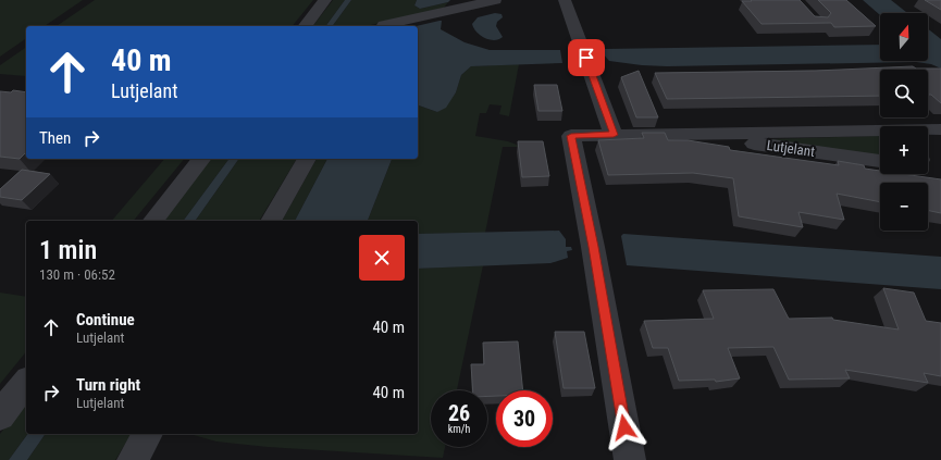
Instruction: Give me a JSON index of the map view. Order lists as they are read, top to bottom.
{
  "streets": {
    "street": ["Lutjelant"]
  },
  "north": "top",
  "page": {
    "map_buttons": ["+", "−"],
    "turn": ["40 m", "Lutjelant"],
    "then": "Then",
    "heading": ["1 min", "130 m · 06:52"],
    "list": [
      {
        "name": "Continue",
        "note": "Lutjelant",
        "value": "40 m"
      },
      {
        "name": "Turn right",
        "note": "Lutjelant",
        "value": "40 m"
      }
    ],
    "speed": "26 km/h",
    "limit": "30"
  }
}
